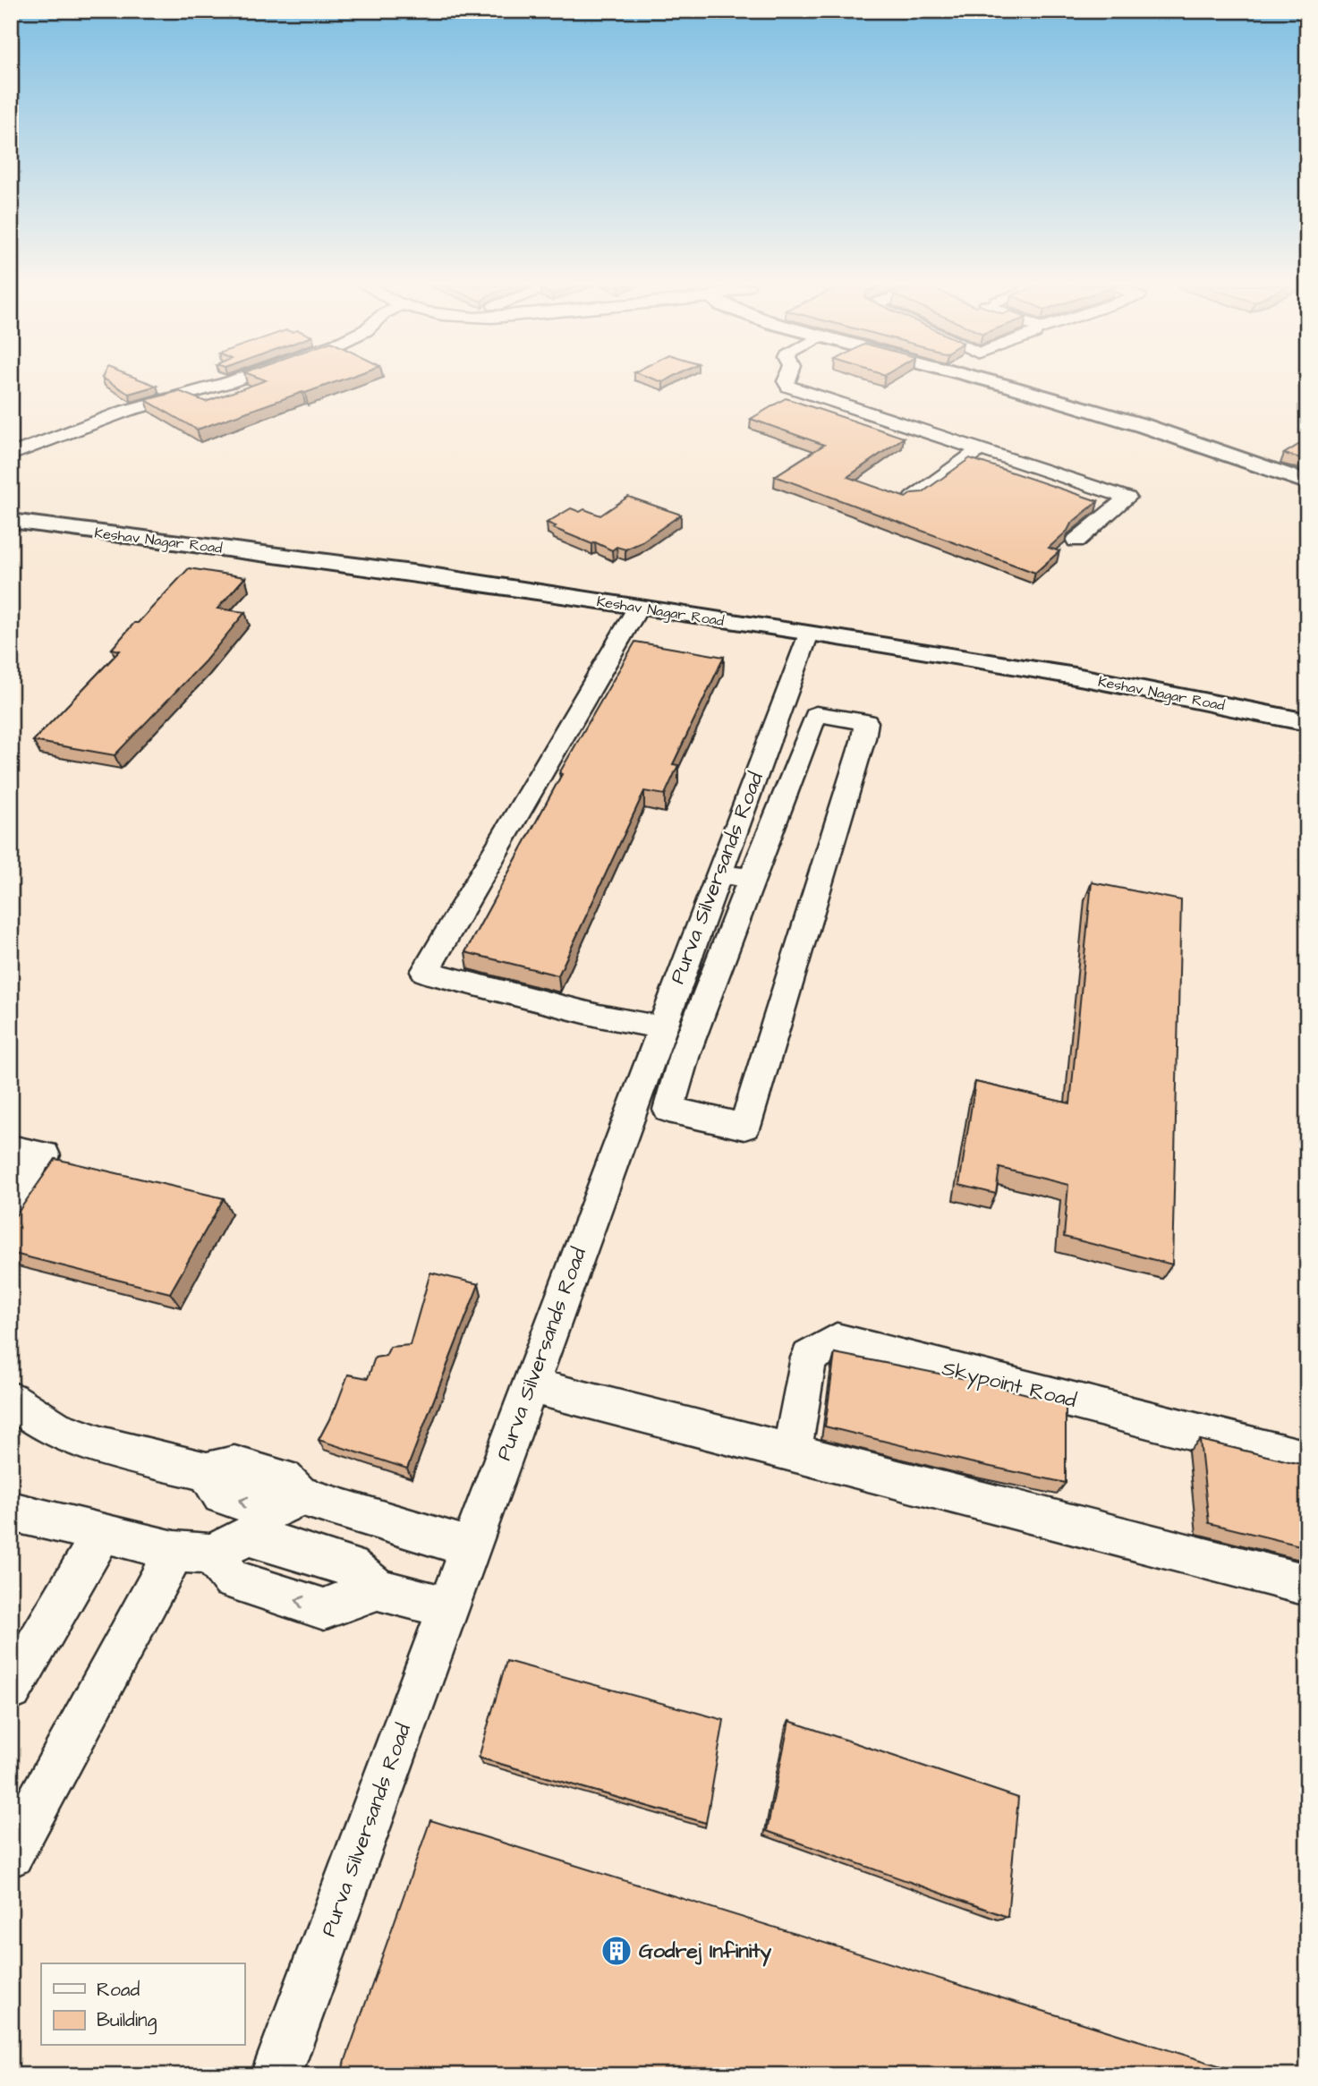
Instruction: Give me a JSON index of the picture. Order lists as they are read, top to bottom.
{
  "streets": {
    "street": ["Keshav Nagar Road", "Purva Silversands Road", "Skypoint Road"]
  },
  "crossings": [
    ["Keshav Nagar Road", "Purva Silversands Road"]
  ],
  "places": {
    "building": ["Godrej Infinity"]
  },
  "legend": ["Road", "Building"]
}
